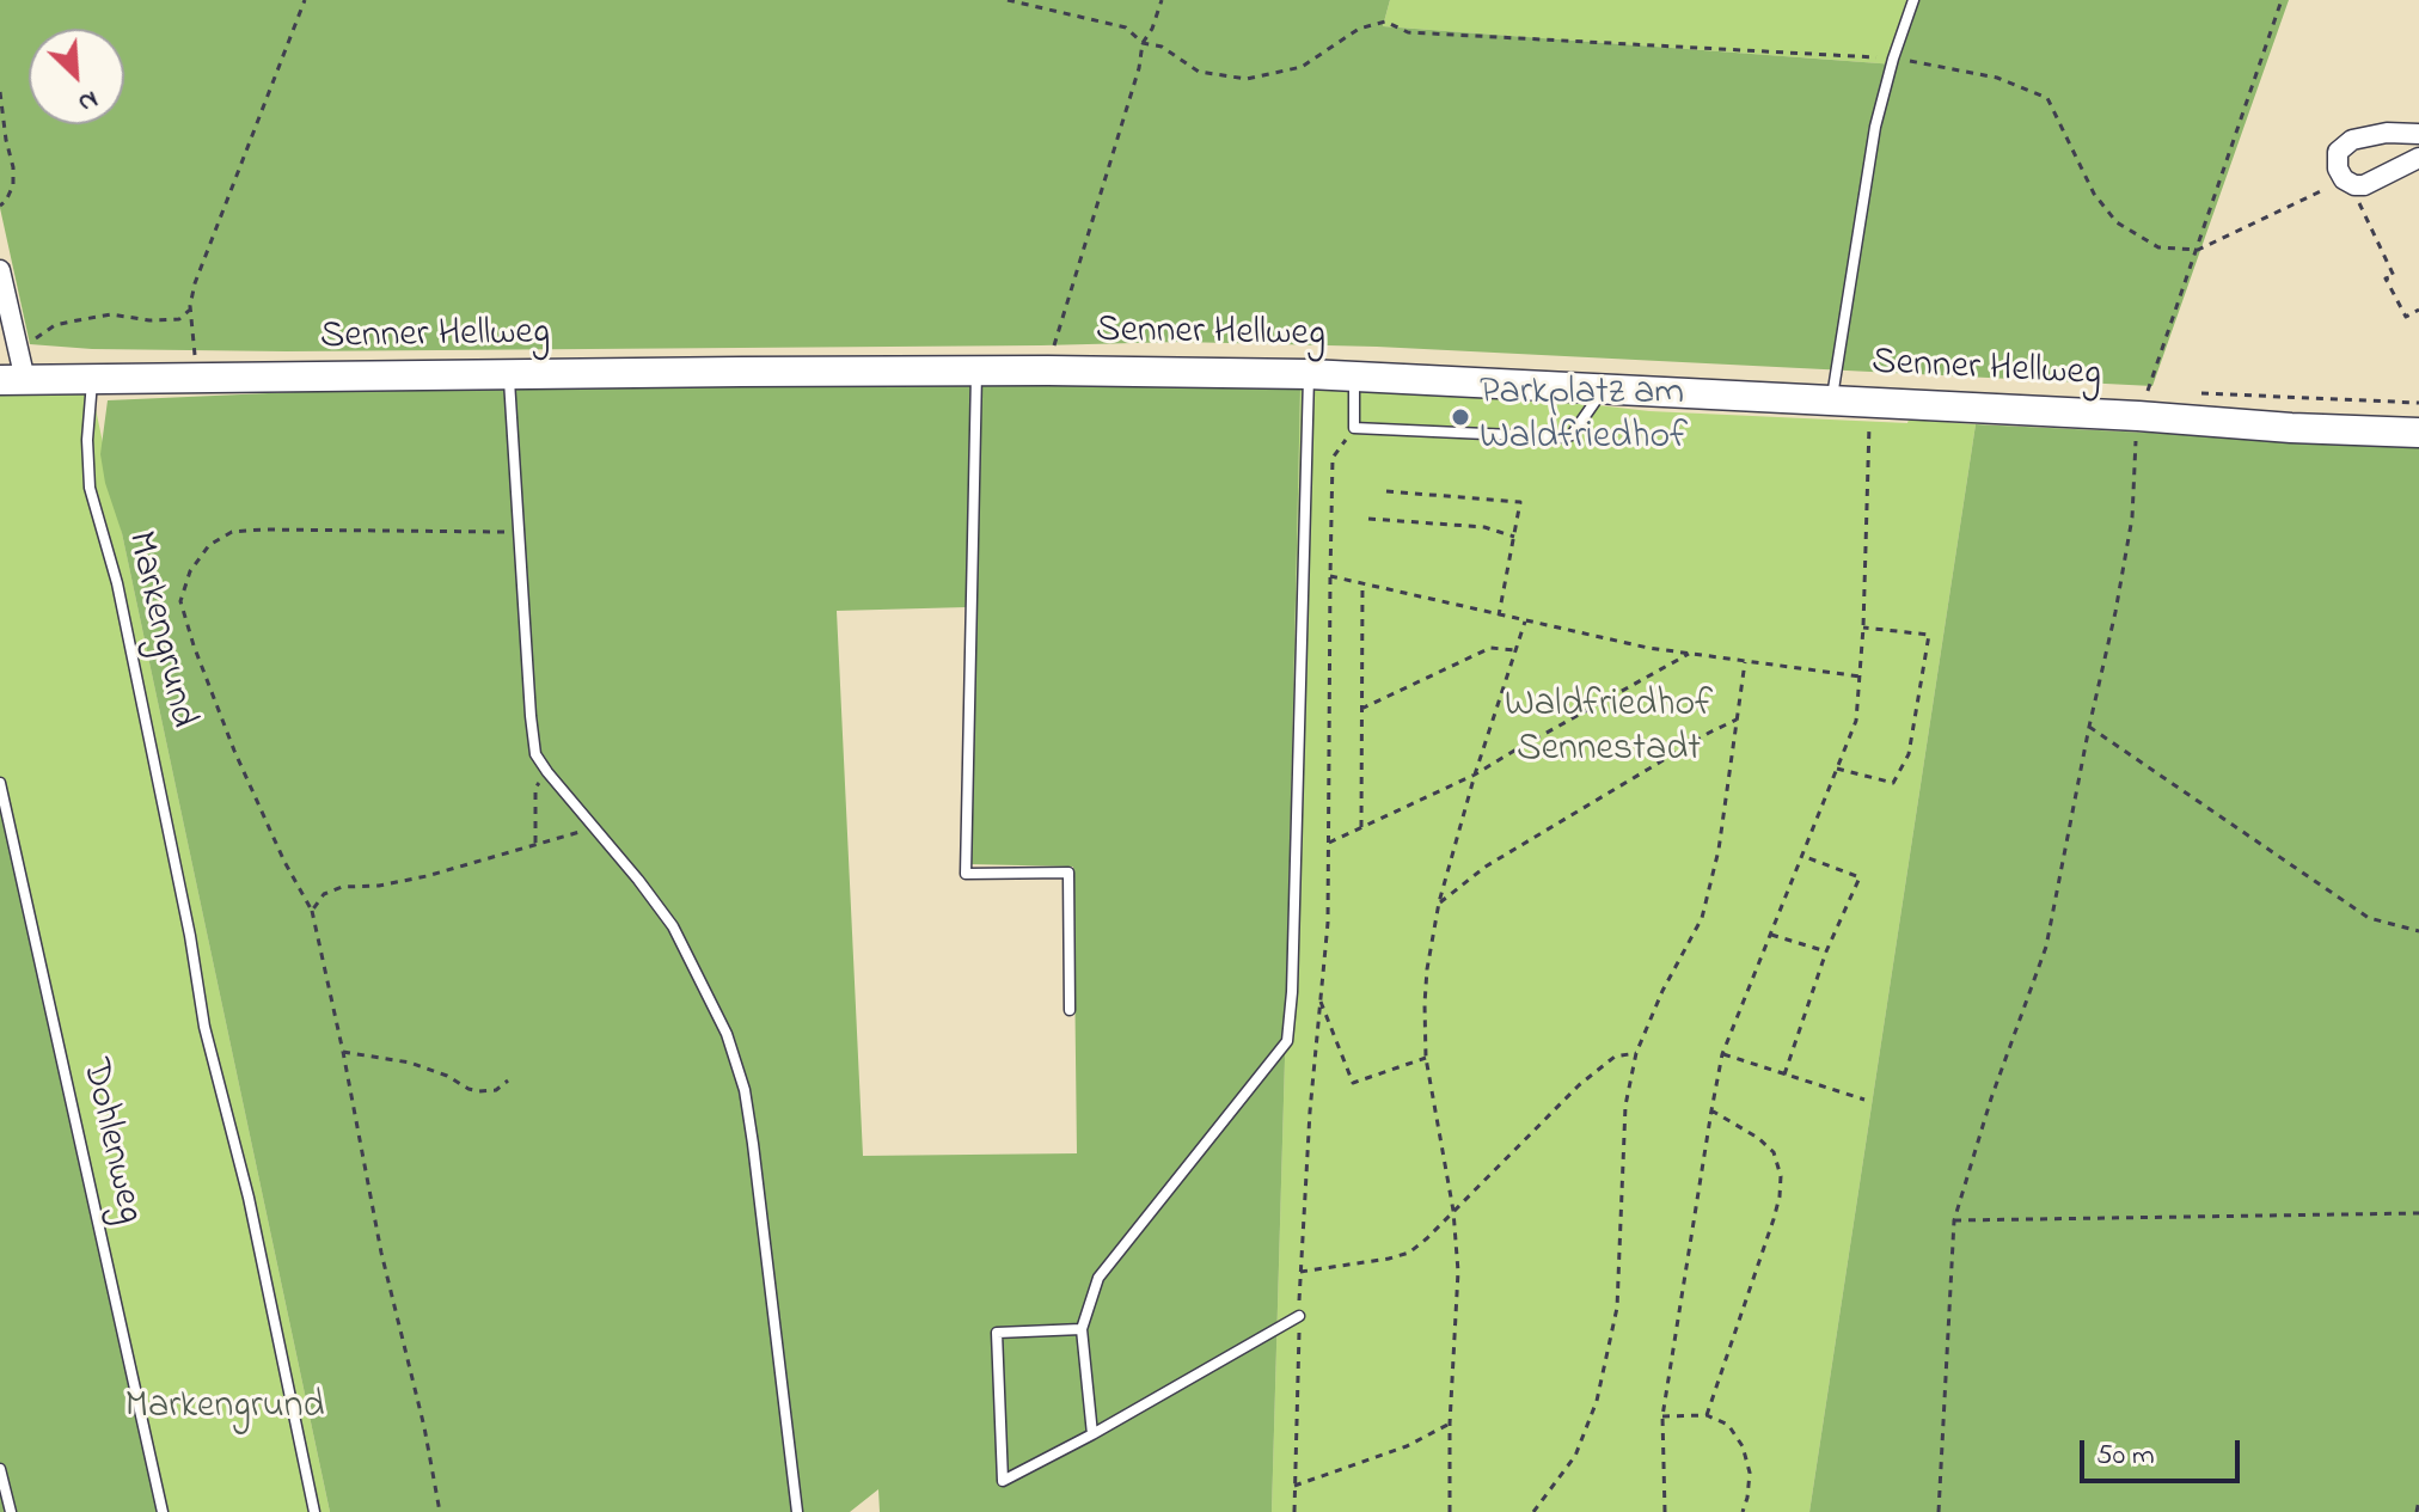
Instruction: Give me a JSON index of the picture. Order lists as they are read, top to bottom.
{
  "streets": {
    "street": ["Senner Hellweg"],
    "lane": ["Markengrund", "Dohlenweg"]
  },
  "crossings": [
    ["Senner Hellweg", "Markengrund"]
  ],
  "parks": ["Waldfriedhof Sennestadt", "Markengrund"],
  "places": ["Parkplatz am Waldfriedhof"],
  "scale_bar": "50 m",
  "north": "bottom right"
}
